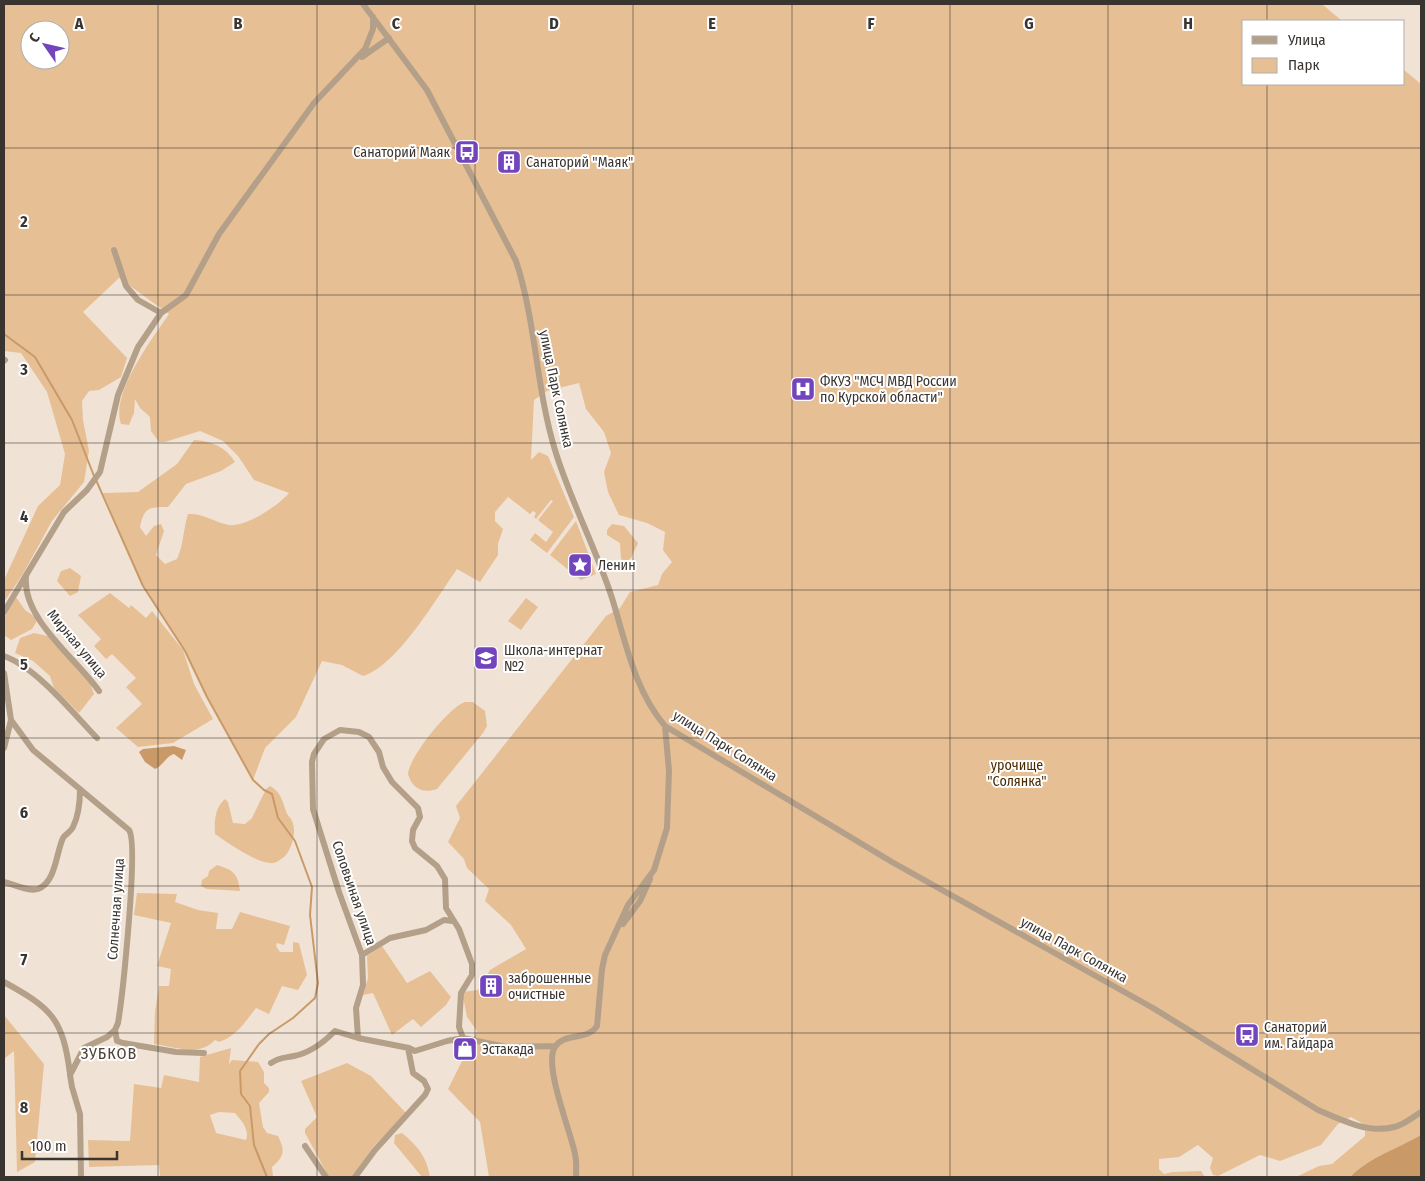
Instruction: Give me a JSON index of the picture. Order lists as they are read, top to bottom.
{
  "streets": {
    "street": [
      "улица Парк Солянка",
      "Мирная улица",
      "Соловьиная улица",
      "Солнечная улица"
    ]
  },
  "districts": ["ЗУБКОВ"],
  "parks": ["урочище \"Солянка\""],
  "places": {
    "bus stop": ["Санаторий Маяк", "Санаторий им. Гайдара"],
    "building": ["Санаторий \"Маяк\"", "заброшенные очистные"],
    "hospital": ["ФКУЗ \"МСЧ МВД России по Курской области\""],
    "place": ["Ленин"],
    "school or university": ["Школа-интернат №2"],
    "shop": ["Эстакада"]
  },
  "legend": ["Улица", "Парк"],
  "scale_bar": "100 m",
  "north": "top left",
  "grid": {
    "columns": [
      "A",
      "B",
      "C",
      "D",
      "E",
      "F",
      "G",
      "H"
    ],
    "rows": [
      "2",
      "3",
      "4",
      "5",
      "6",
      "7",
      "8"
    ]
  }
}
